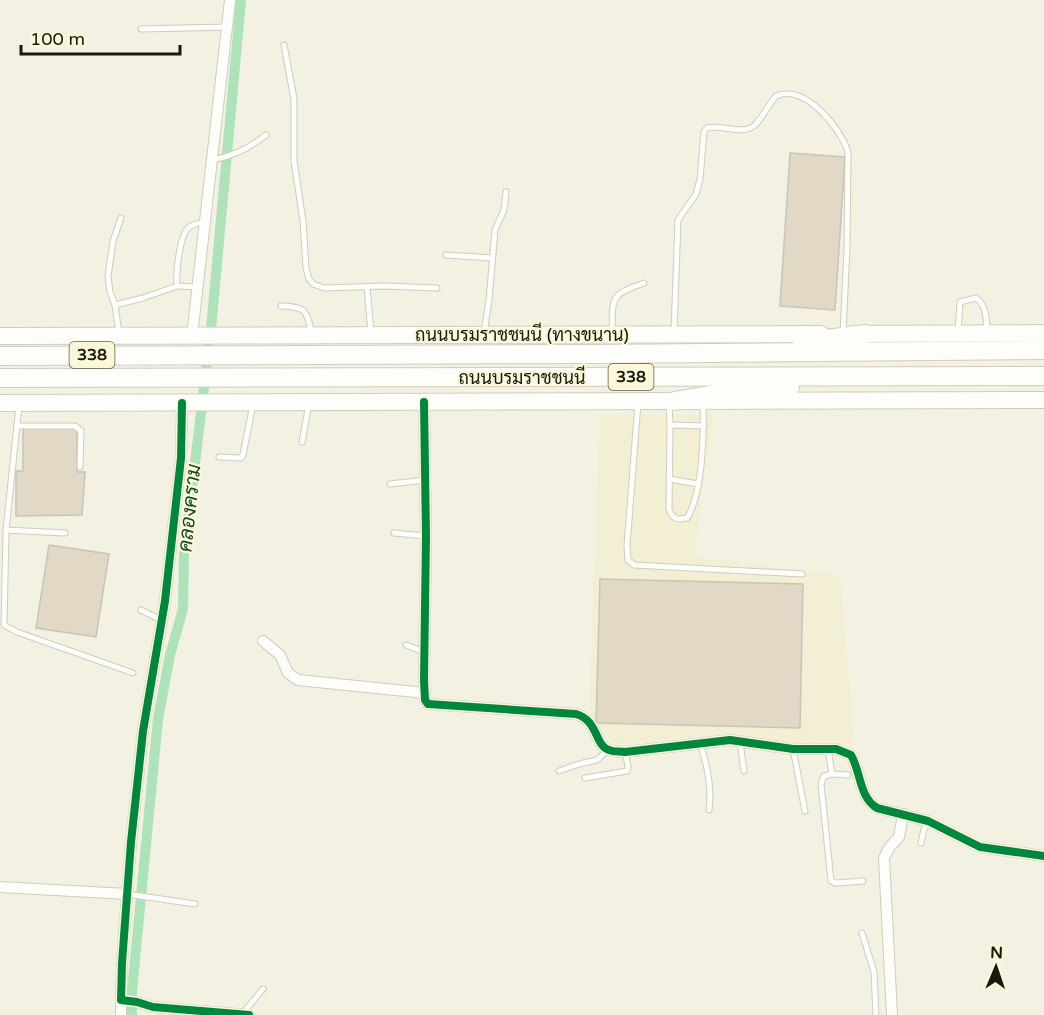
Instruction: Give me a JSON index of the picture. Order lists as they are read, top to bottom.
{
  "streets": {
    "highway": ["338", "ถนนบรมราชชนนี"],
    "main road": ["ถนนบรมราชชนนี (ทางขนาน)"]
  },
  "water": ["คลองคราม"],
  "scale_bar": "100 m",
  "north": "top"
}
